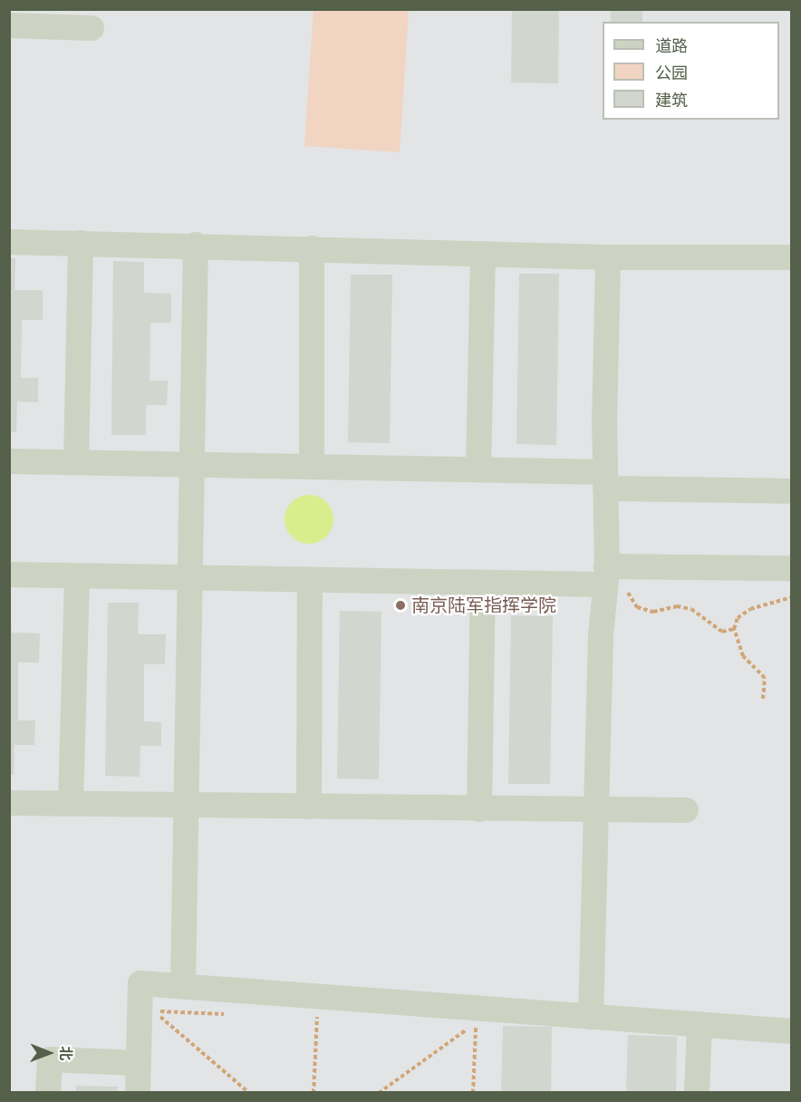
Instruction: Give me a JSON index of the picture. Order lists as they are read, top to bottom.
{
  "places": ["南京陆军指挥学院"],
  "legend": ["道路", "公园", "建筑"],
  "north": "right"
}
